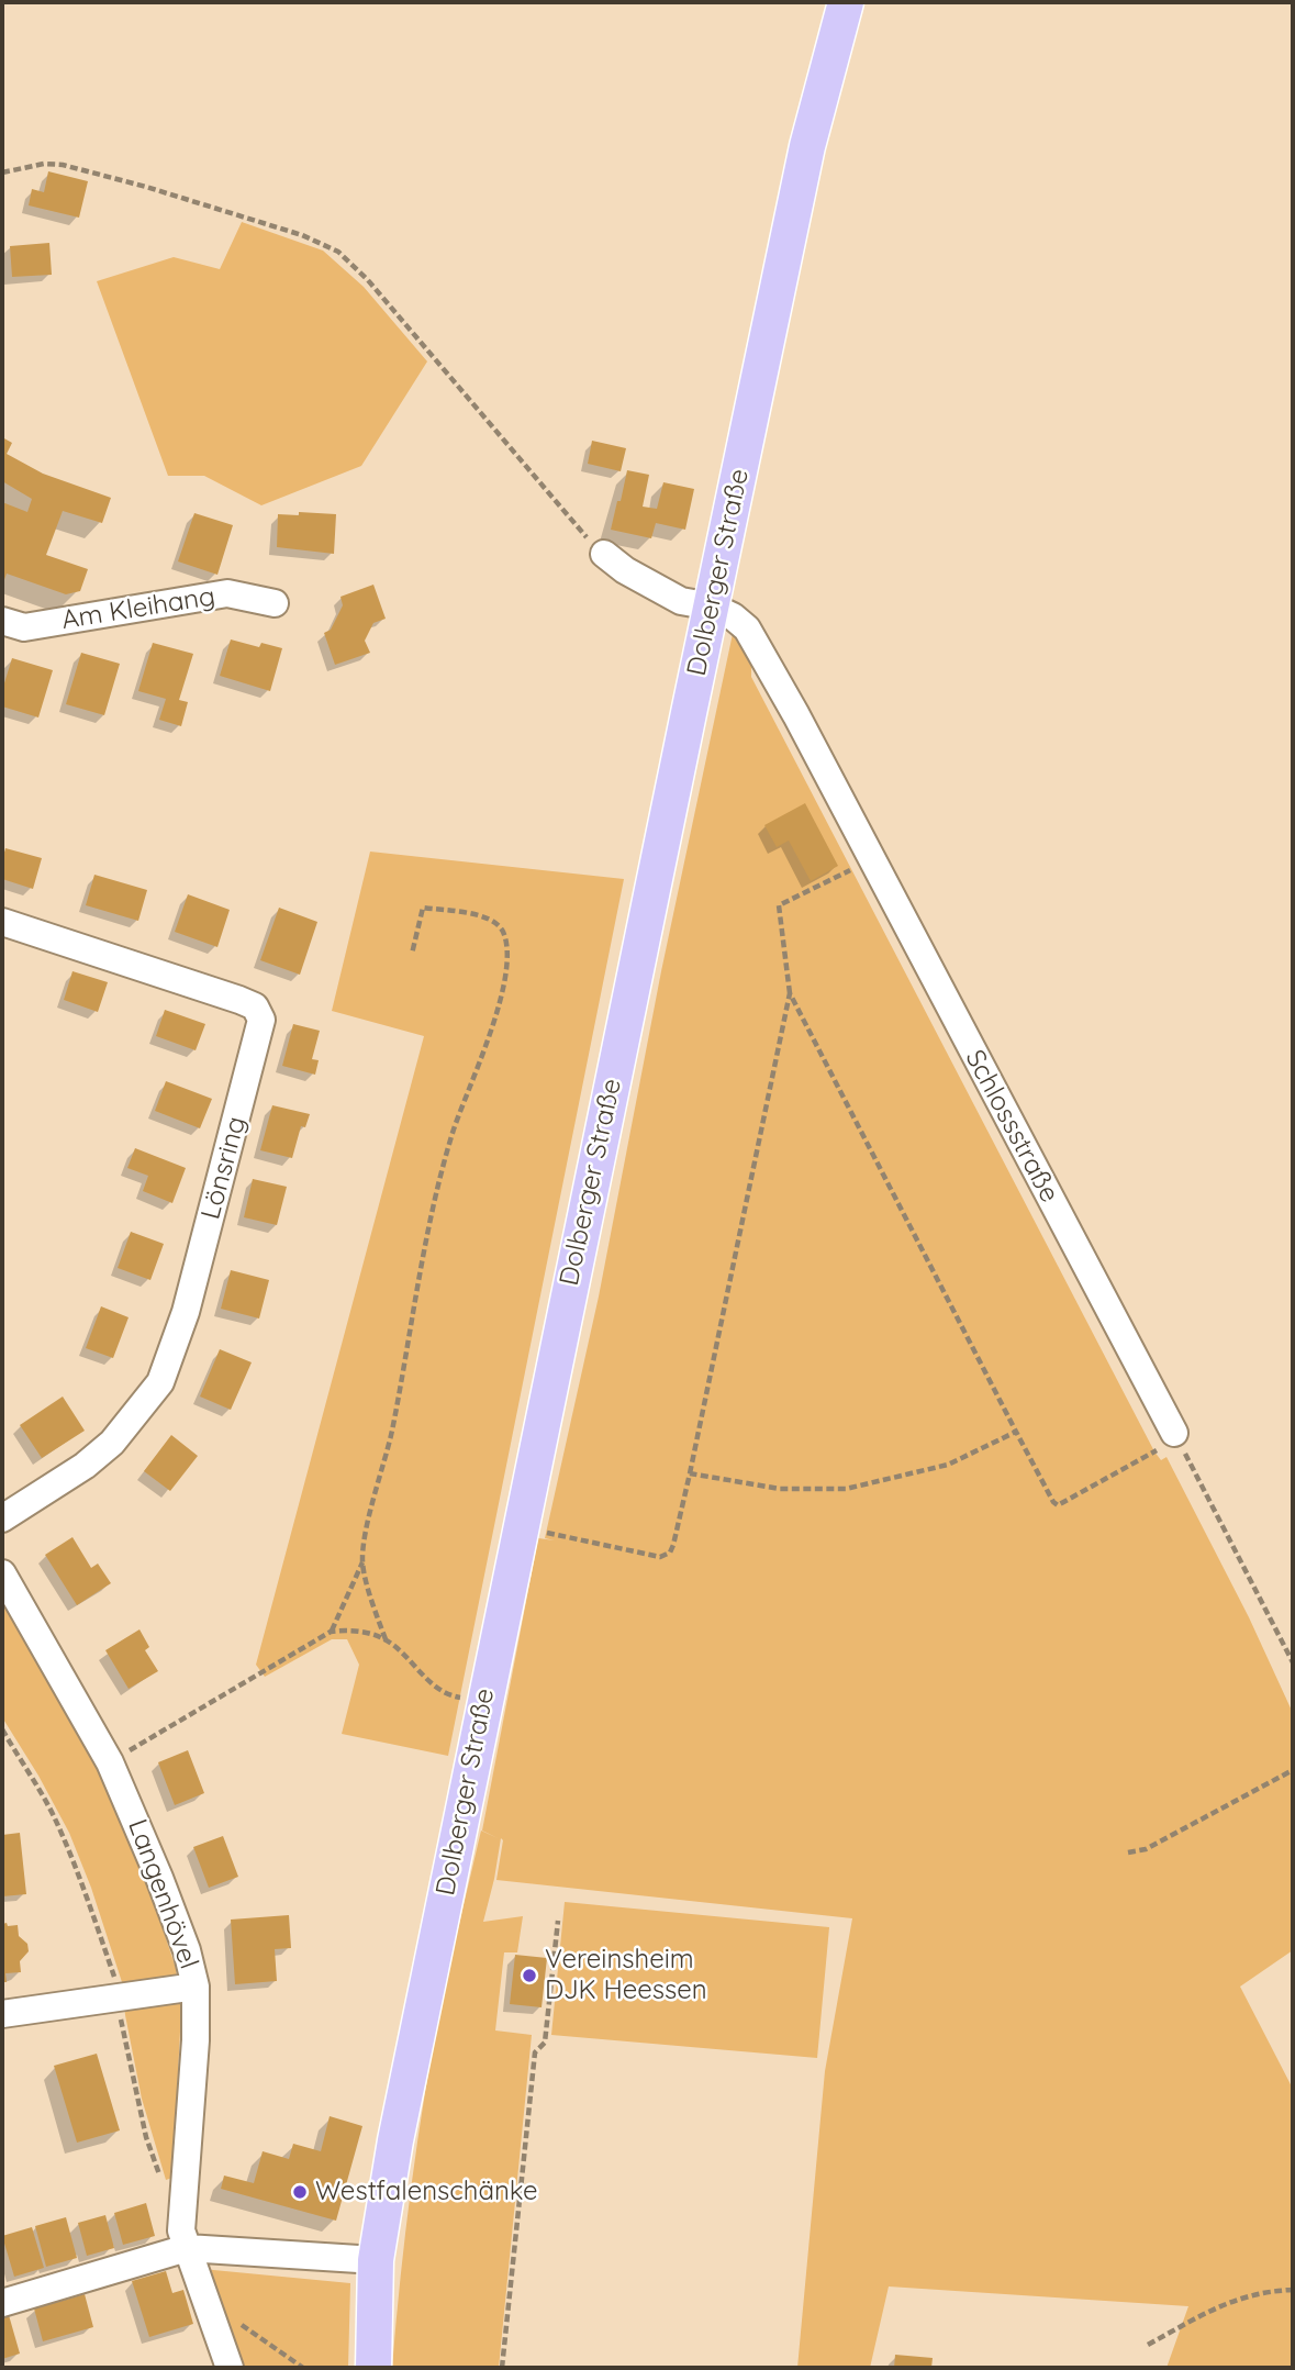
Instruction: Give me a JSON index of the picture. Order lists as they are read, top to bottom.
{
  "streets": {
    "main road": ["Dolberger Straße"],
    "street": [
      "Am Kleihang",
      "Schlossstraße",
      "Lönsring",
      "Langenhövel"
    ]
  },
  "crossings": [
    ["Dolberger Straße", "Schlossstraße"]
  ],
  "places": ["Vereinsheim DJK Heessen", "Westfalenschänke"]
}
